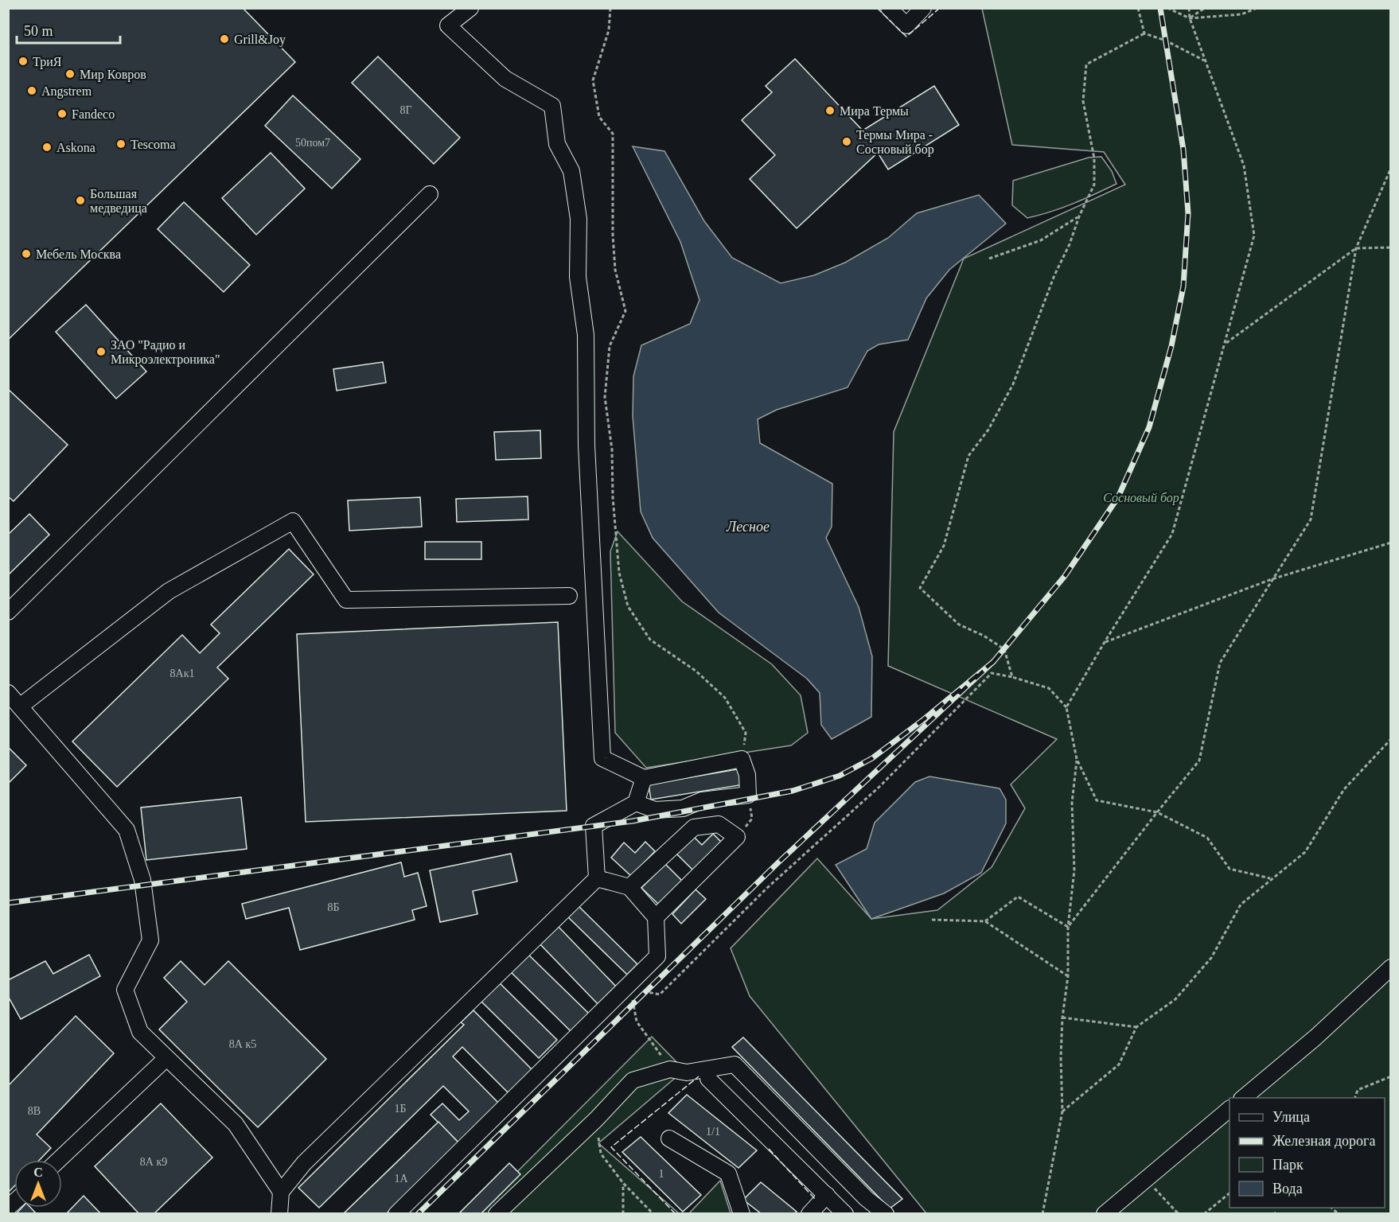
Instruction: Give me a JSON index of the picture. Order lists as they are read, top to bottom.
{
  "water": ["Лесное"],
  "parks": ["Сосновый бор"],
  "places": [
    "Grill&Joy",
    "ТриЯ",
    "Мир Ковров",
    "Angstrem",
    "Мира Термы",
    "Fandeco",
    "Термы Мира - Сосновый бор",
    "Tescoma",
    "Askona",
    "Большая медведица",
    "Мебель Москва",
    "ЗАО \"Радио и Микроэлектроника\""
  ],
  "house_numbers": [
    "8Г",
    "50пом7",
    "8Ак1",
    "8Б",
    "8А к5",
    "1Б",
    "8В",
    "1/1",
    "8А к9",
    "1",
    "1А"
  ],
  "legend": [
    "Улица",
    "Железная дорога",
    "Парк",
    "Вода"
  ],
  "scale_bar": "50 m",
  "north": "top"
}
